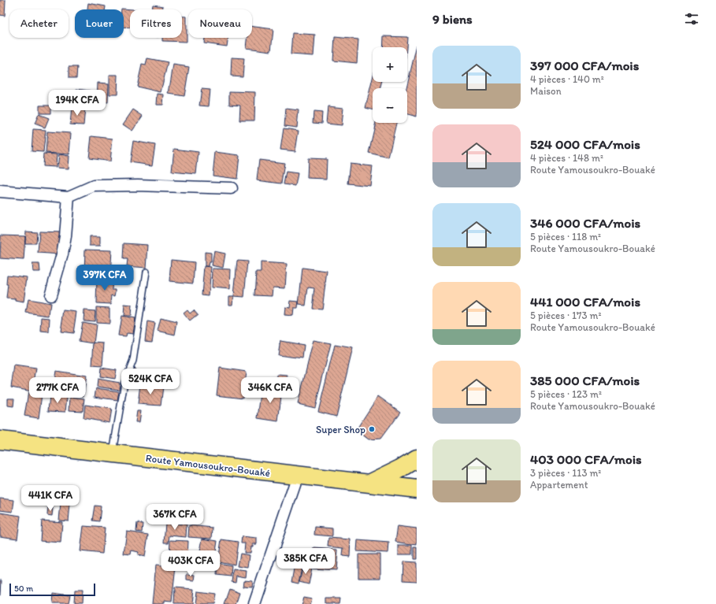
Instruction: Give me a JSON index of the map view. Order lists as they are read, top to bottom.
{
  "streets": {
    "highway": ["Route Yamousoukro-Bouaké"]
  },
  "places": ["Super Shop"],
  "scale_bar": "50 m",
  "page": {
    "heading": "9 biens",
    "chip": [
      "Acheter",
      "Louer",
      "Filtres",
      "Nouveau"
    ],
    "list": [
      {
        "name": "397 000 CFA/mois",
        "note": "4 pièces · 140 m² · Maison"
      },
      {
        "name": "524 000 CFA/mois",
        "note": "4 pièces · 148 m² · Route Yamousoukro-Bouaké"
      },
      {
        "name": "346 000 CFA/mois",
        "note": "5 pièces · 118 m² · Route Yamousoukro-Bouaké"
      },
      {
        "name": "441 000 CFA/mois",
        "note": "5 pièces · 173 m² · Route Yamousoukro-Bouaké"
      },
      {
        "name": "385 000 CFA/mois",
        "note": "5 pièces · 123 m² · Route Yamousoukro-Bouaké"
      },
      {
        "name": "403 000 CFA/mois",
        "note": "3 pièces · 113 m² · Appartement"
      }
    ],
    "map_buttons": ["+", "−"],
    "price": [
      "194K CFA",
      "397K CFA",
      "524K CFA",
      "277K CFA",
      "346K CFA",
      "441K CFA",
      "367K CFA",
      "385K CFA",
      "403K CFA"
    ],
    "scale": "50 m"
  }
}
